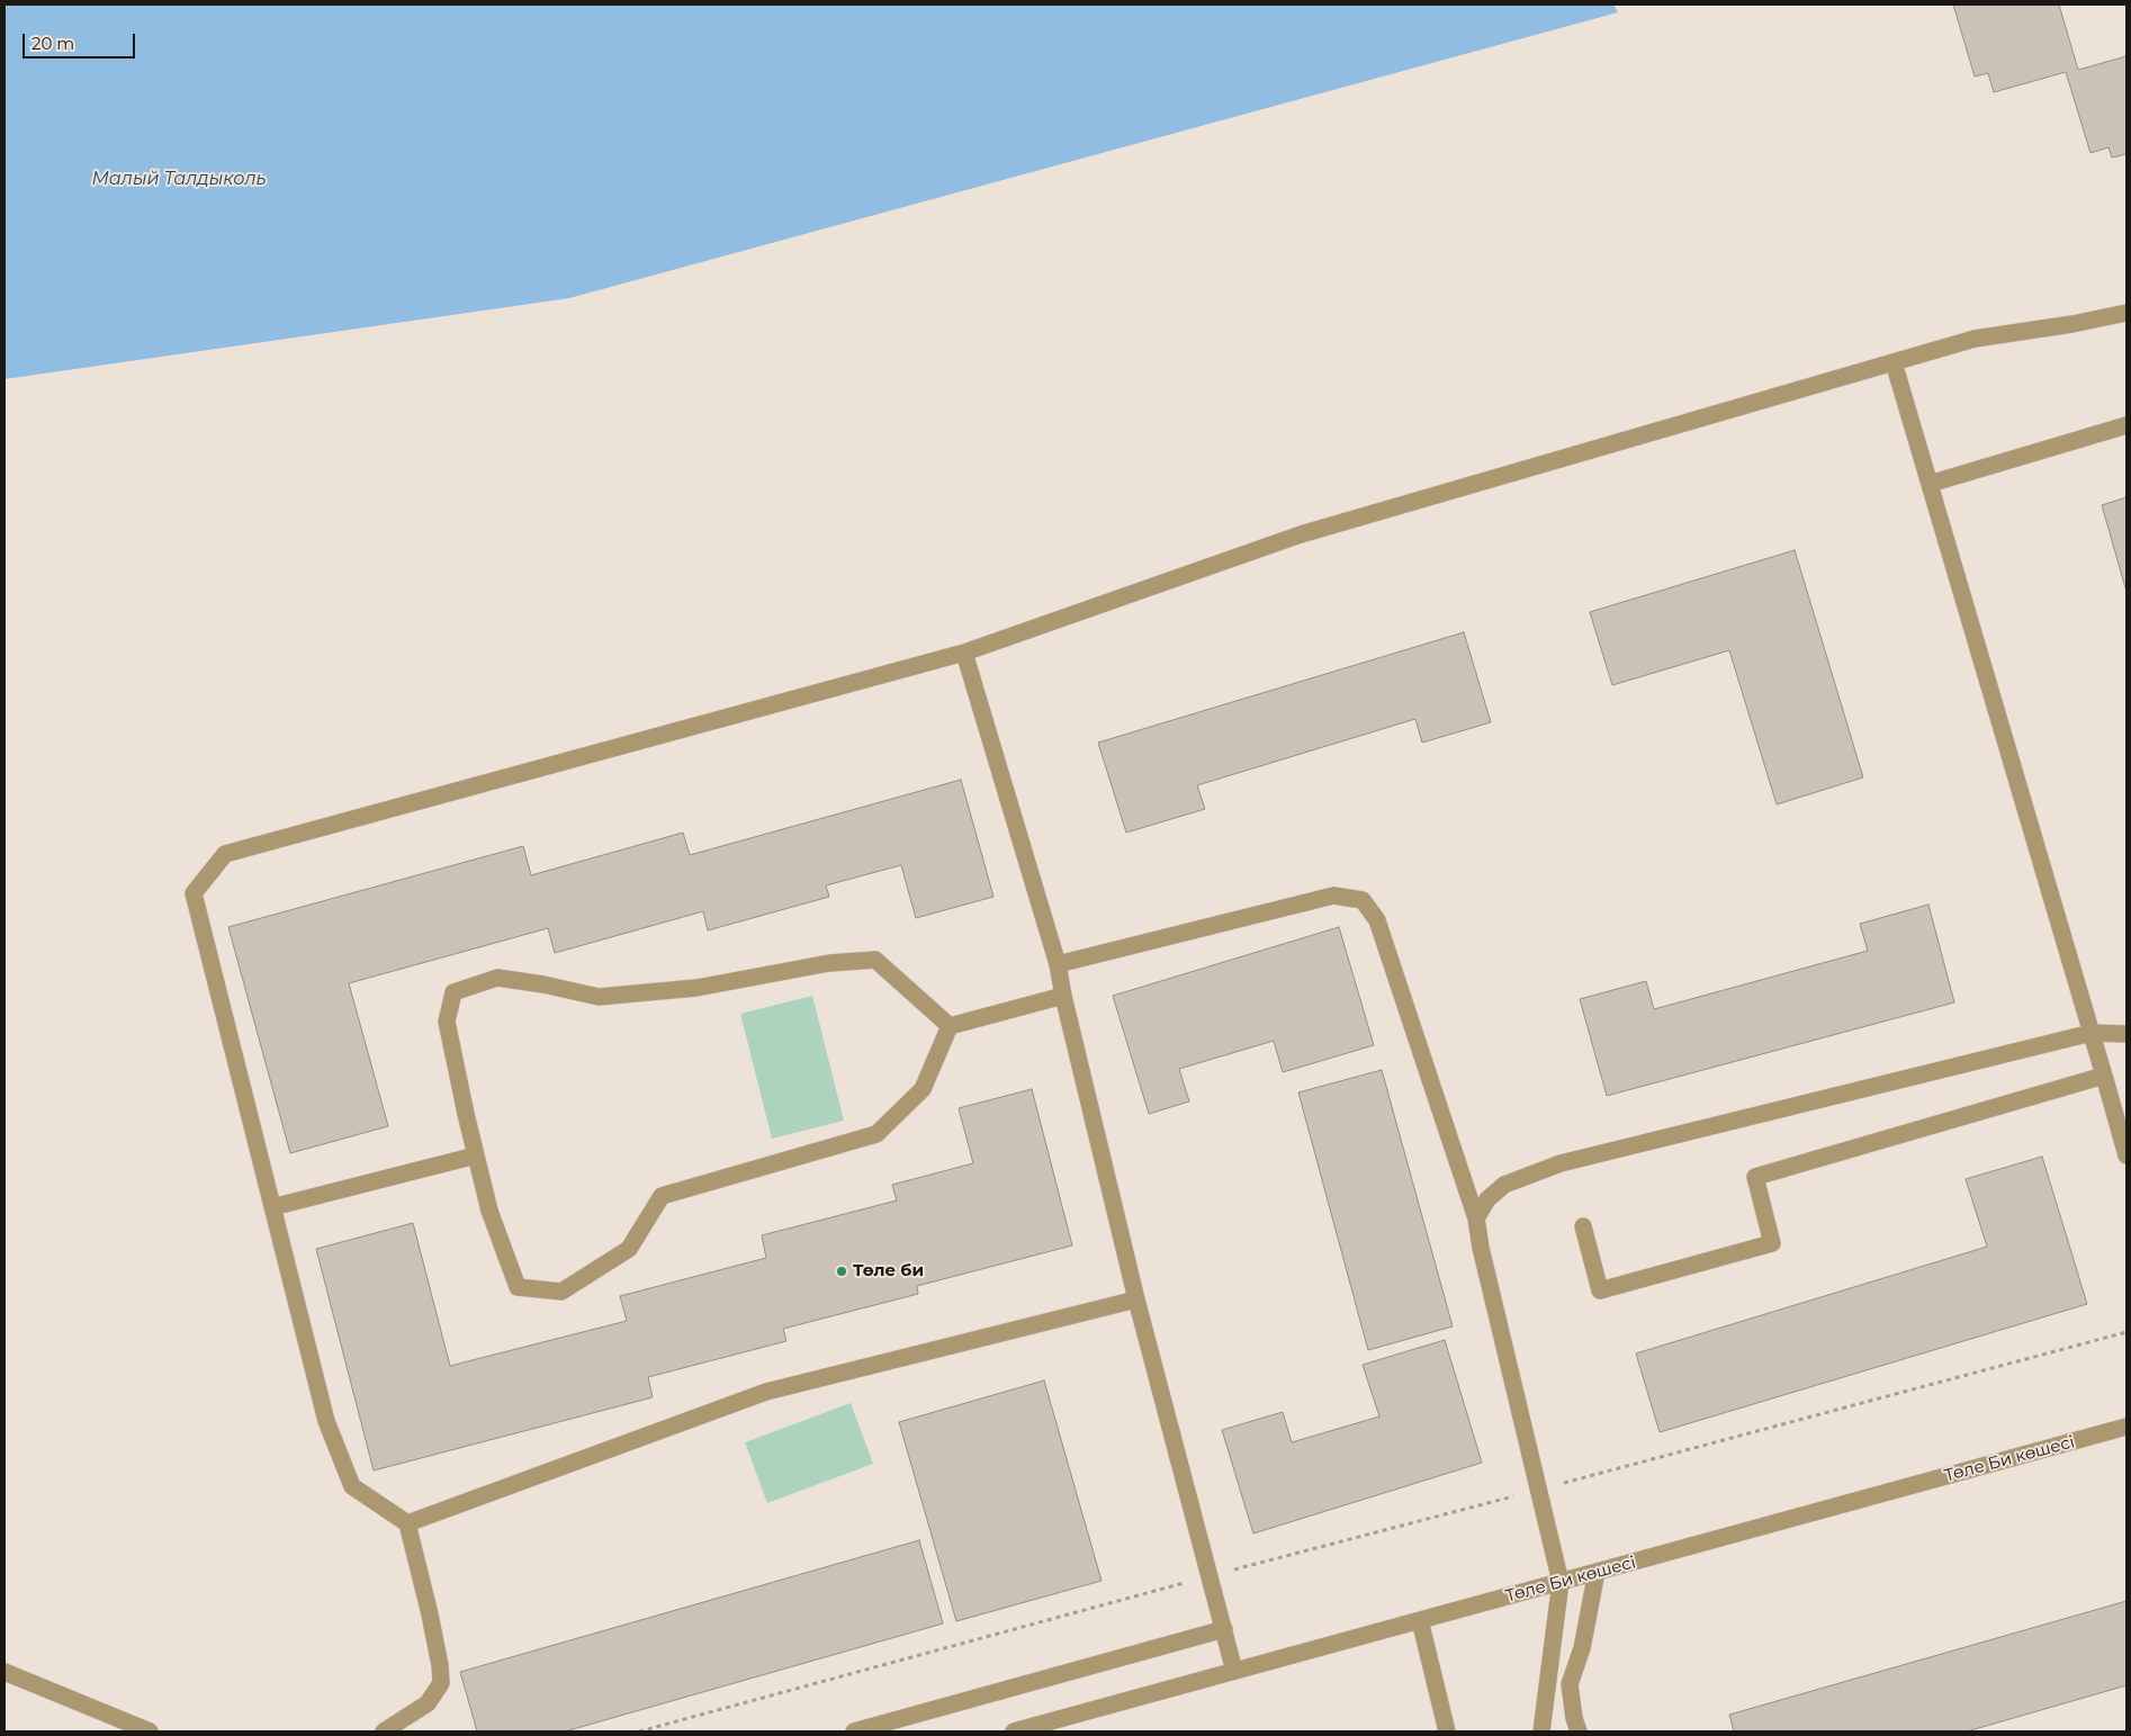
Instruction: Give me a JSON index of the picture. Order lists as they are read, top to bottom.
{
  "streets": {
    "street": ["Төле Би көшесі"]
  },
  "water": ["Малый Талдыколь"],
  "places": ["Төле би"],
  "scale_bar": "20 m"
}
